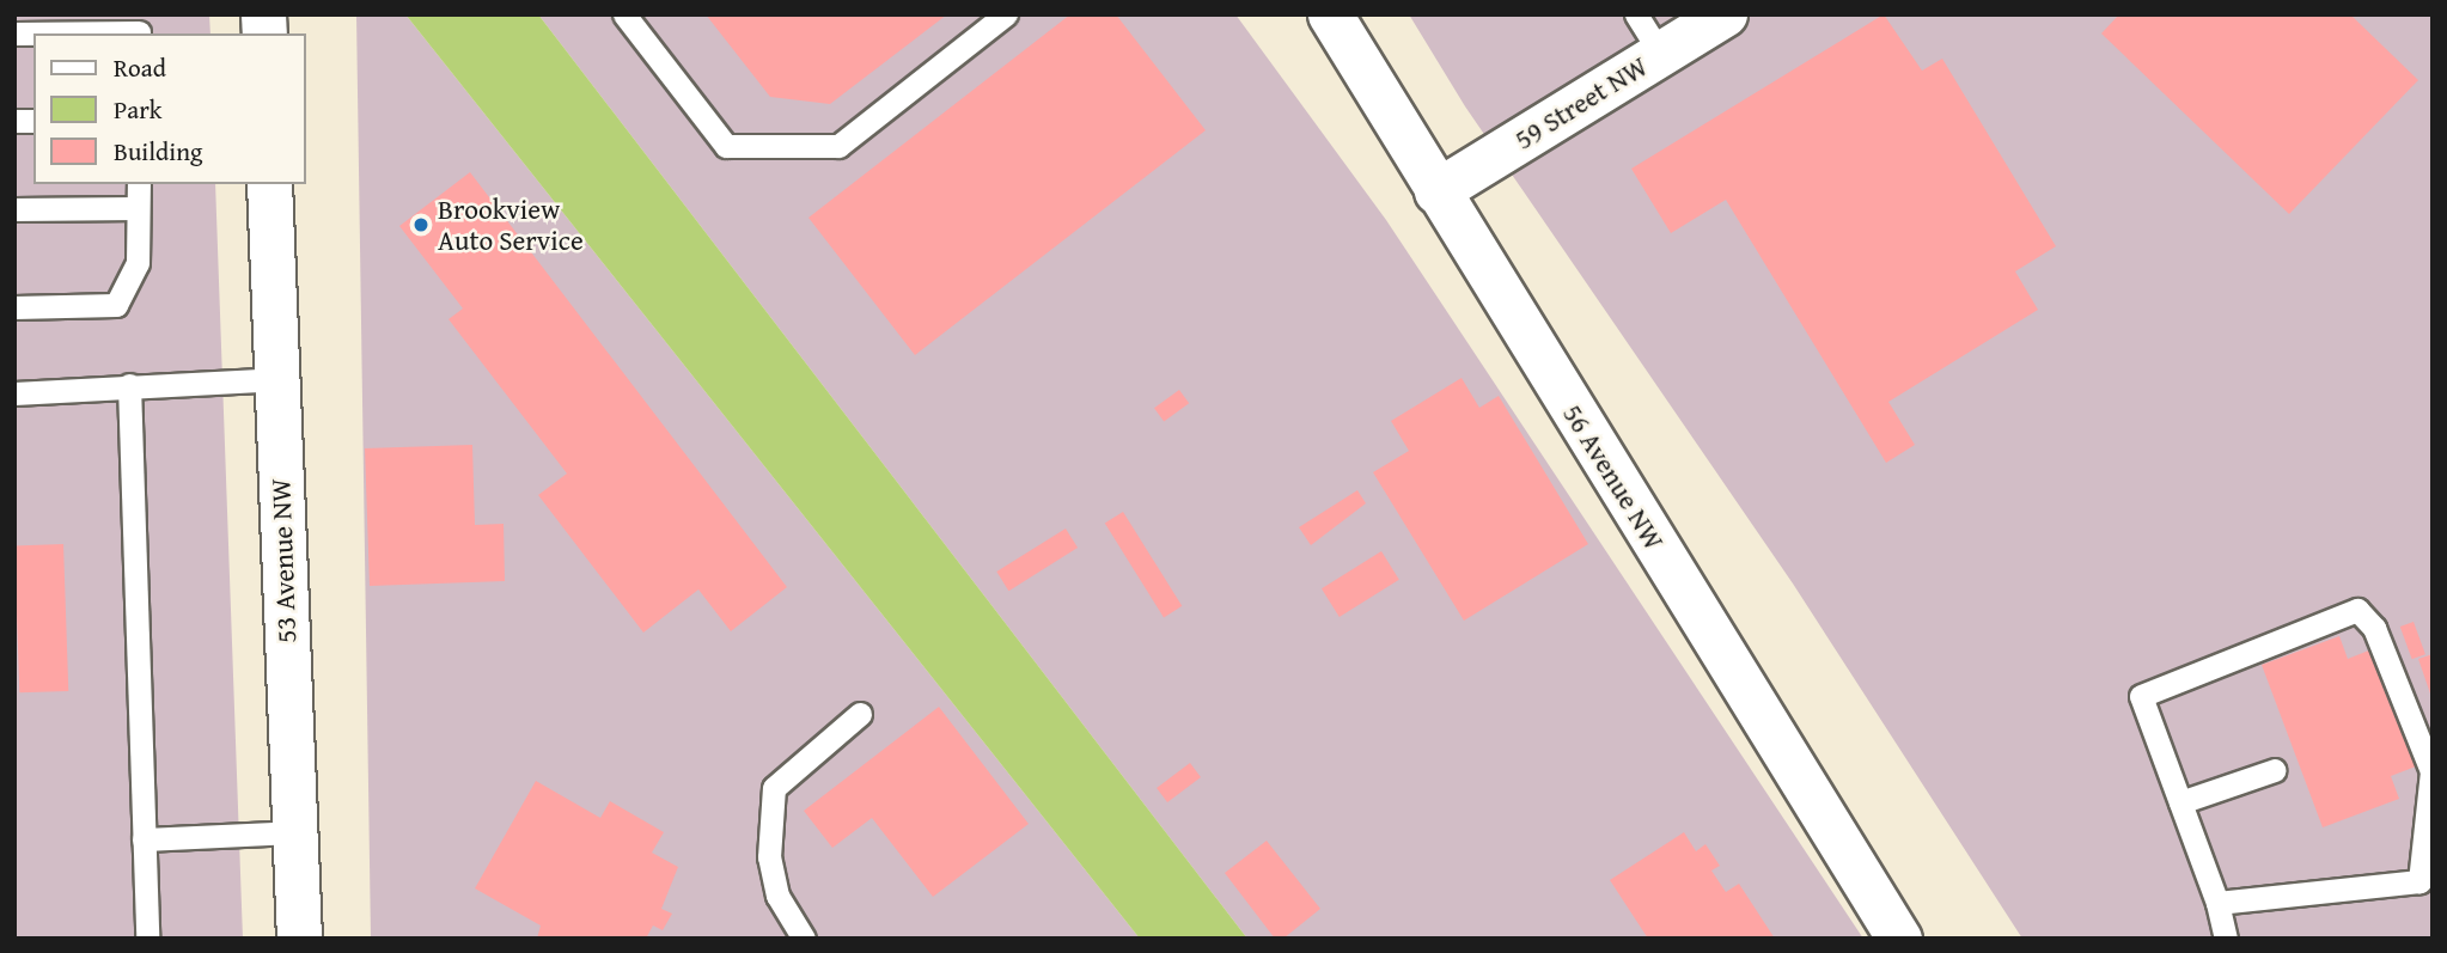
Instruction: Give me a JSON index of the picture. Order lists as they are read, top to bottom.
{
  "streets": {
    "street": ["59 Street NW", "56 Avenue NW", "53 Avenue NW"]
  },
  "crossings": [
    ["59 Street NW", "56 Avenue NW"]
  ],
  "places": ["Brookview Auto Service"],
  "legend": ["Road", "Park", "Building"]
}
